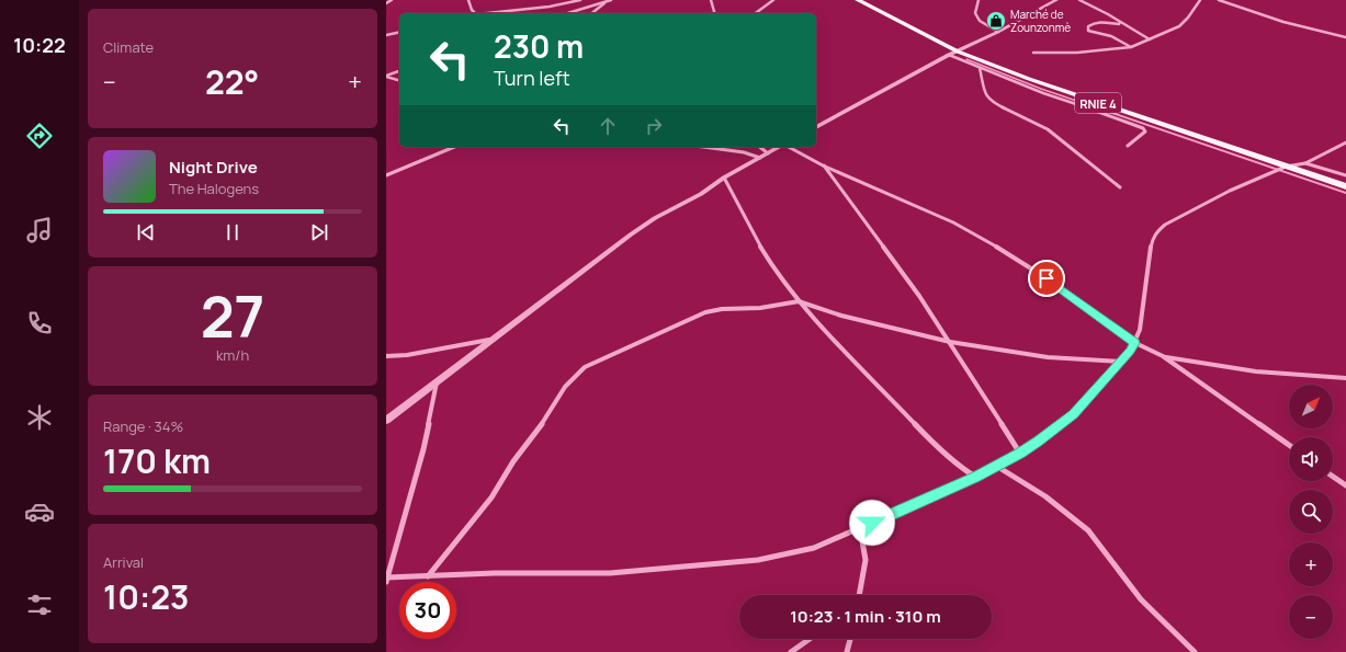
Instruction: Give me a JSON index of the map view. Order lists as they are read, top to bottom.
{
  "streets": {
    "main road": ["RNIE 4"]
  },
  "places": {
    "shop": ["Marché de Zounzonmè"]
  },
  "north": "top right",
  "page": {
    "tabs": "10:22",
    "tile": [
      "Climate",
      ["27", "km/h"],
      ["Range · 34%", "170 km"],
      ["Arrival", "10:23"]
    ],
    "turn": ["230 m", "Turn left"],
    "heat": ["−", "22°", "+"],
    "song": ["Night Drive", "The Halogens"],
    "map_buttons": ["+", "−"],
    "limit": "30",
    "trip": "10:23 · 1 min · 310 m"
  }
}
